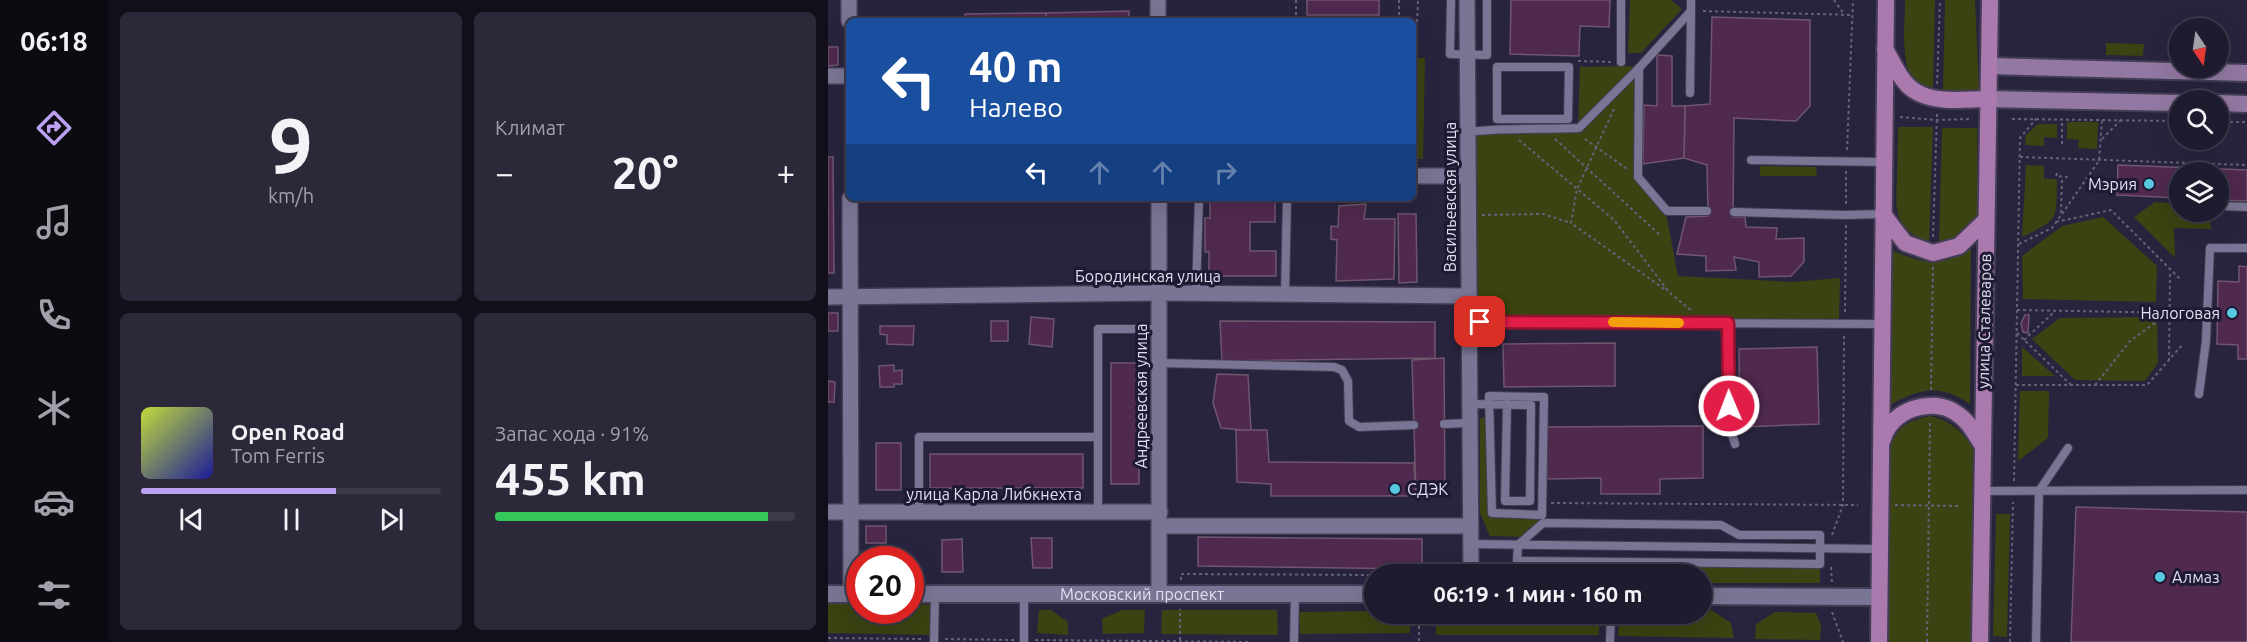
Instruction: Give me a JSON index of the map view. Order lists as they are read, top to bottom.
{
  "streets": {
    "main road": ["улица Сталеваров"],
    "street": [
      "Васильевская улица",
      "Бородинская улица",
      "Андреевская улица",
      "улица Карла Либкнехта",
      "Московский проспект"
    ]
  },
  "crossings": [
    ["Васильевская улица", "Бородинская улица"],
    ["Васильевская улица", "улица Карла Либкнехта"],
    ["Бородинская улица", "Андреевская улица"],
    ["Андреевская улица", "улица Карла Либкнехта"],
    ["Андреевская улица", "Московский проспект"]
  ],
  "places": [
    "Мэрия",
    "Налоговая",
    "СДЭК",
    "Алмаз"
  ],
  "north": "bottom",
  "page": {
    "tabs": "06:18",
    "tile": [
      ["9", "km/h"],
      "Климат",
      ["Запас хода · 91%", "455 km"]
    ],
    "turn": ["40 m", "Налево"],
    "heat": ["−", "20°", "+"],
    "song": ["Open Road", "Tom Ferris"],
    "limit": "20",
    "trip": "06:19 · 1 мин · 160 m"
  }
}
